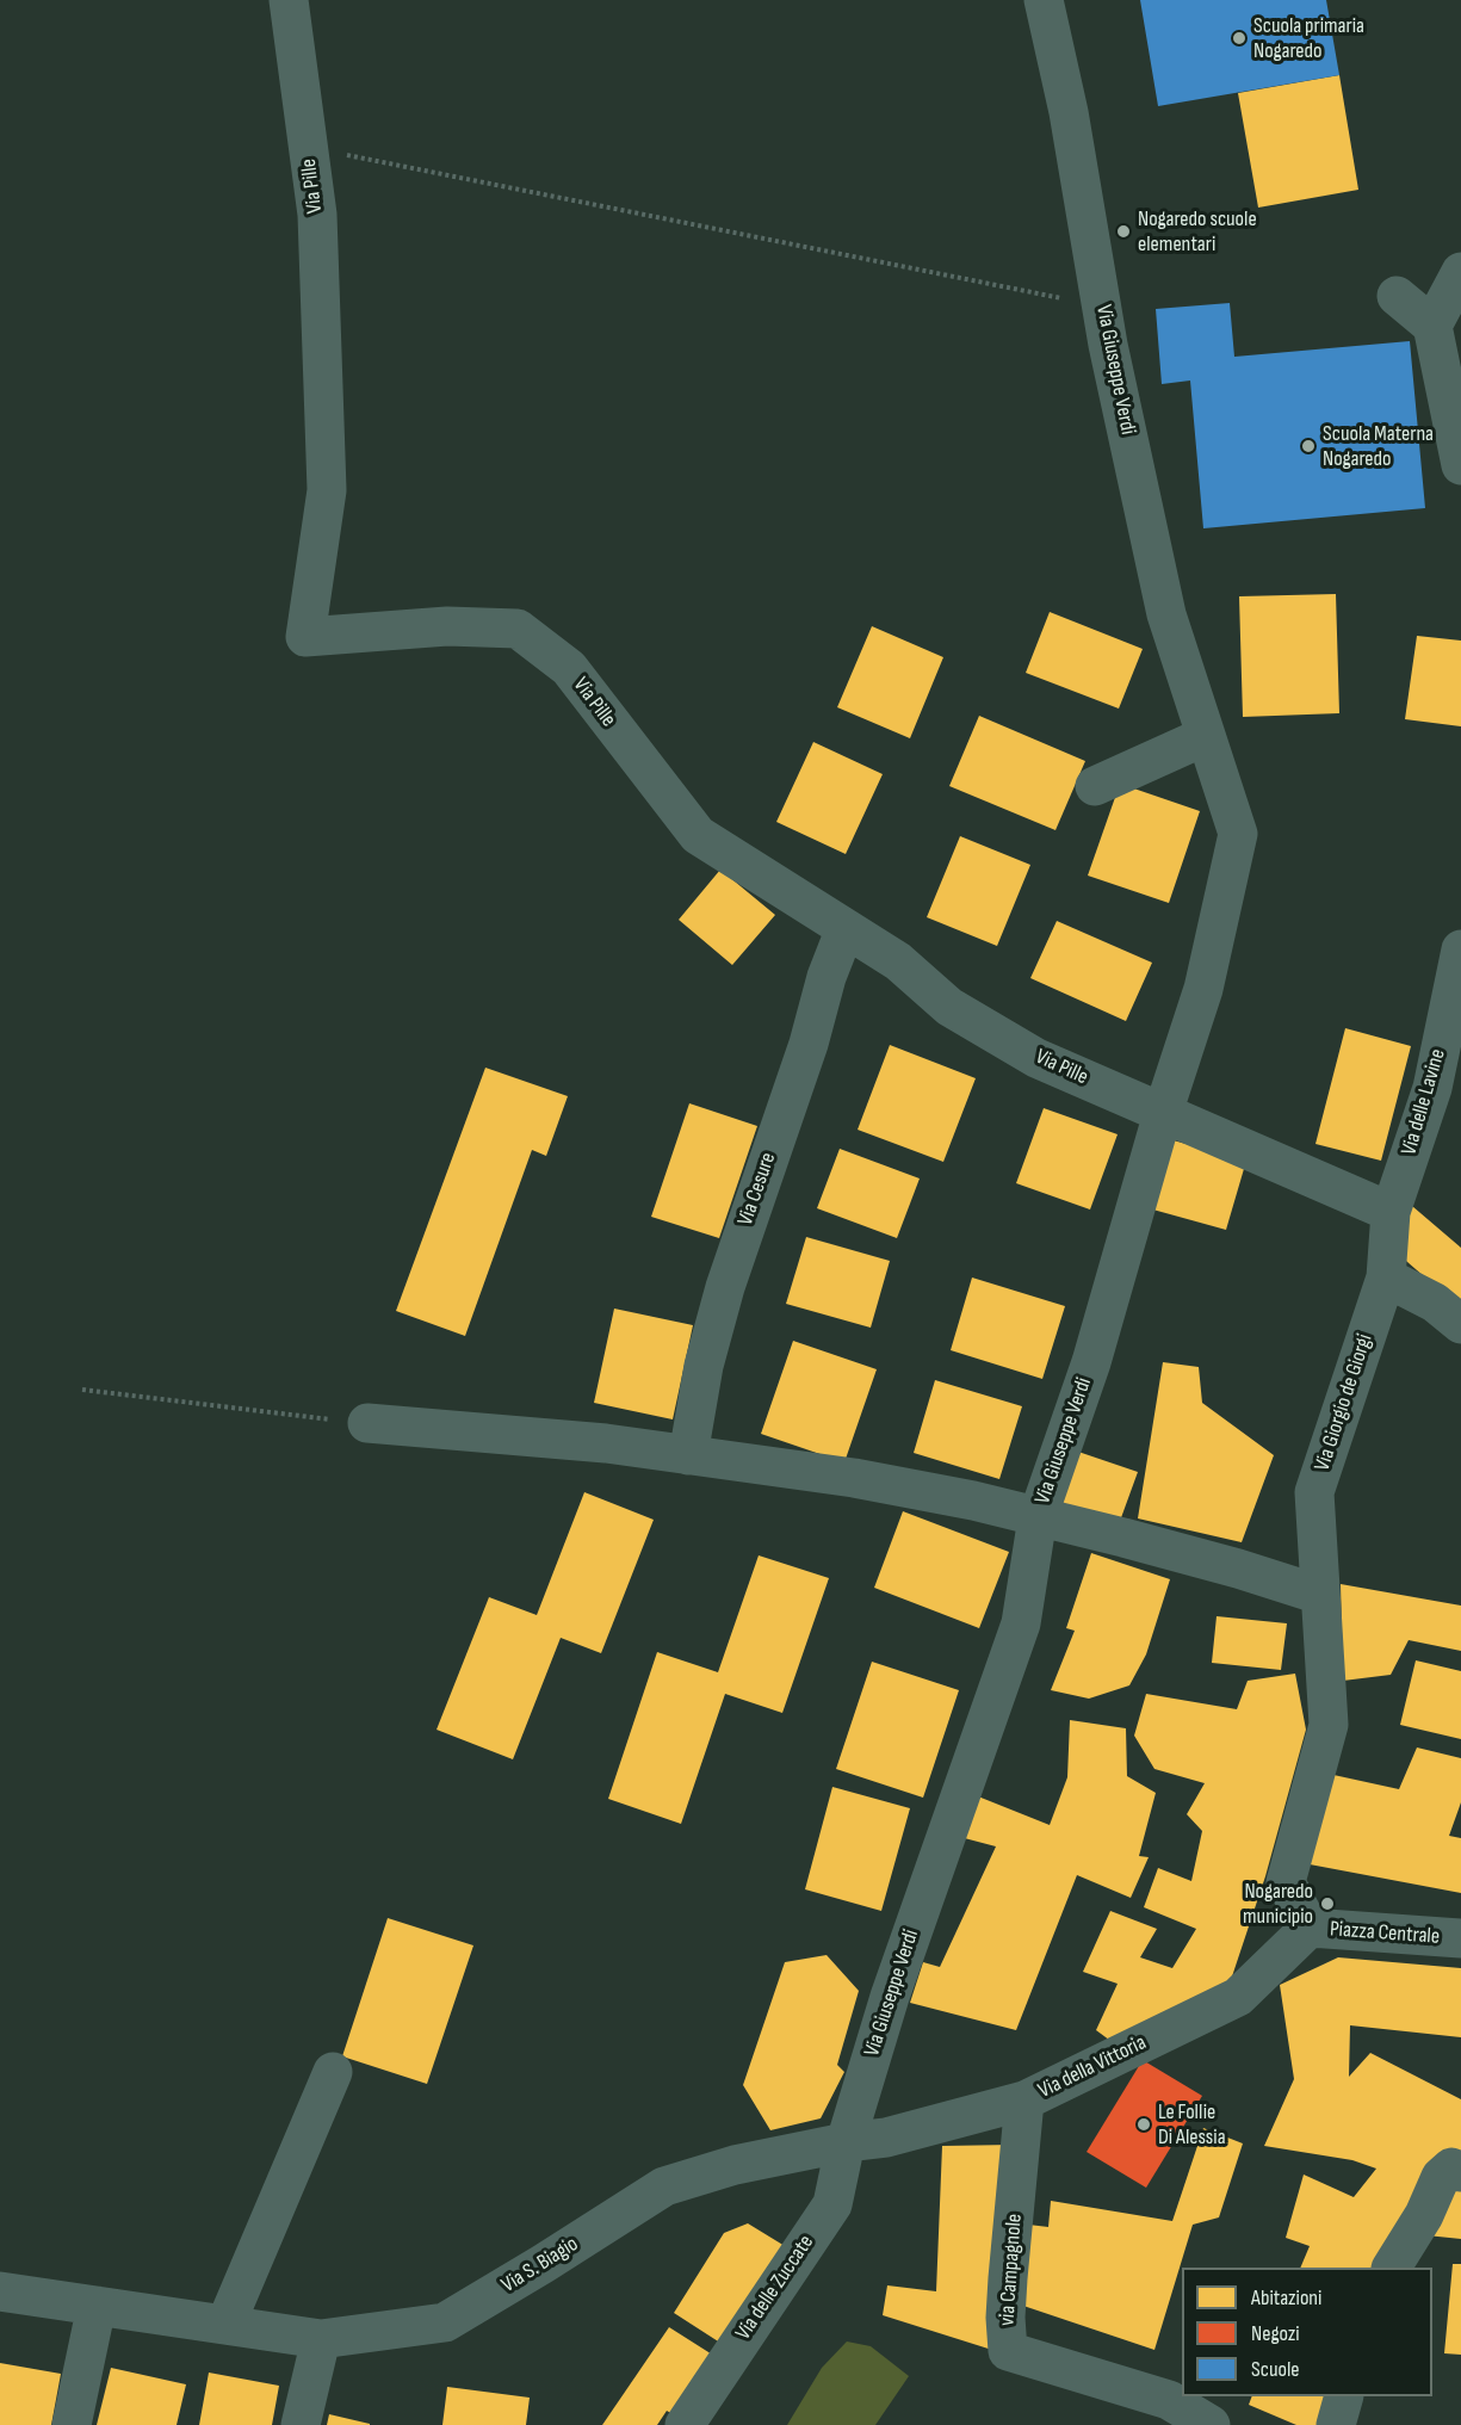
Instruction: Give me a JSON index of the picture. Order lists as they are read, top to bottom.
{
  "streets": {
    "street": [
      "Via Pille",
      "Via Giuseppe Verdi",
      "Via delle Lavine",
      "Via Cesure",
      "Via Giorgio de Giorgi",
      "Piazza Centrale",
      "Via della Vittoria",
      "Via S. Biagio",
      "via Campagnole",
      "Via delle Zuccate"
    ]
  },
  "crossings": [
    ["Via Pille", "Via Giuseppe Verdi"],
    ["Via Pille", "Via delle Lavine"],
    ["Via Pille", "Via Cesure"],
    ["Via Pille", "Via Giorgio de Giorgi"],
    ["Via Giuseppe Verdi", "Via della Vittoria"],
    ["Via Giuseppe Verdi", "Via S. Biagio"],
    ["Via Giuseppe Verdi", "Via delle Zuccate"],
    ["Via delle Lavine", "Via Giorgio de Giorgi"],
    ["Via Giorgio de Giorgi", "Piazza Centrale"],
    ["Via Giorgio de Giorgi", "Via della Vittoria"],
    ["Piazza Centrale", "Via della Vittoria"],
    ["Via della Vittoria", "Via S. Biagio"],
    ["Via della Vittoria", "via Campagnole"],
    ["Via della Vittoria", "Via delle Zuccate"],
    ["Via S. Biagio", "Via delle Zuccate"]
  ],
  "places": [
    "Scuola primaria Nogaredo",
    "Nogaredo scuole elementari",
    "Scuola Materna Nogaredo",
    "Nogaredo municipio",
    "Le Follie Di Alessia"
  ],
  "legend": ["Abitazioni", "Negozi", "Scuole"]
}
